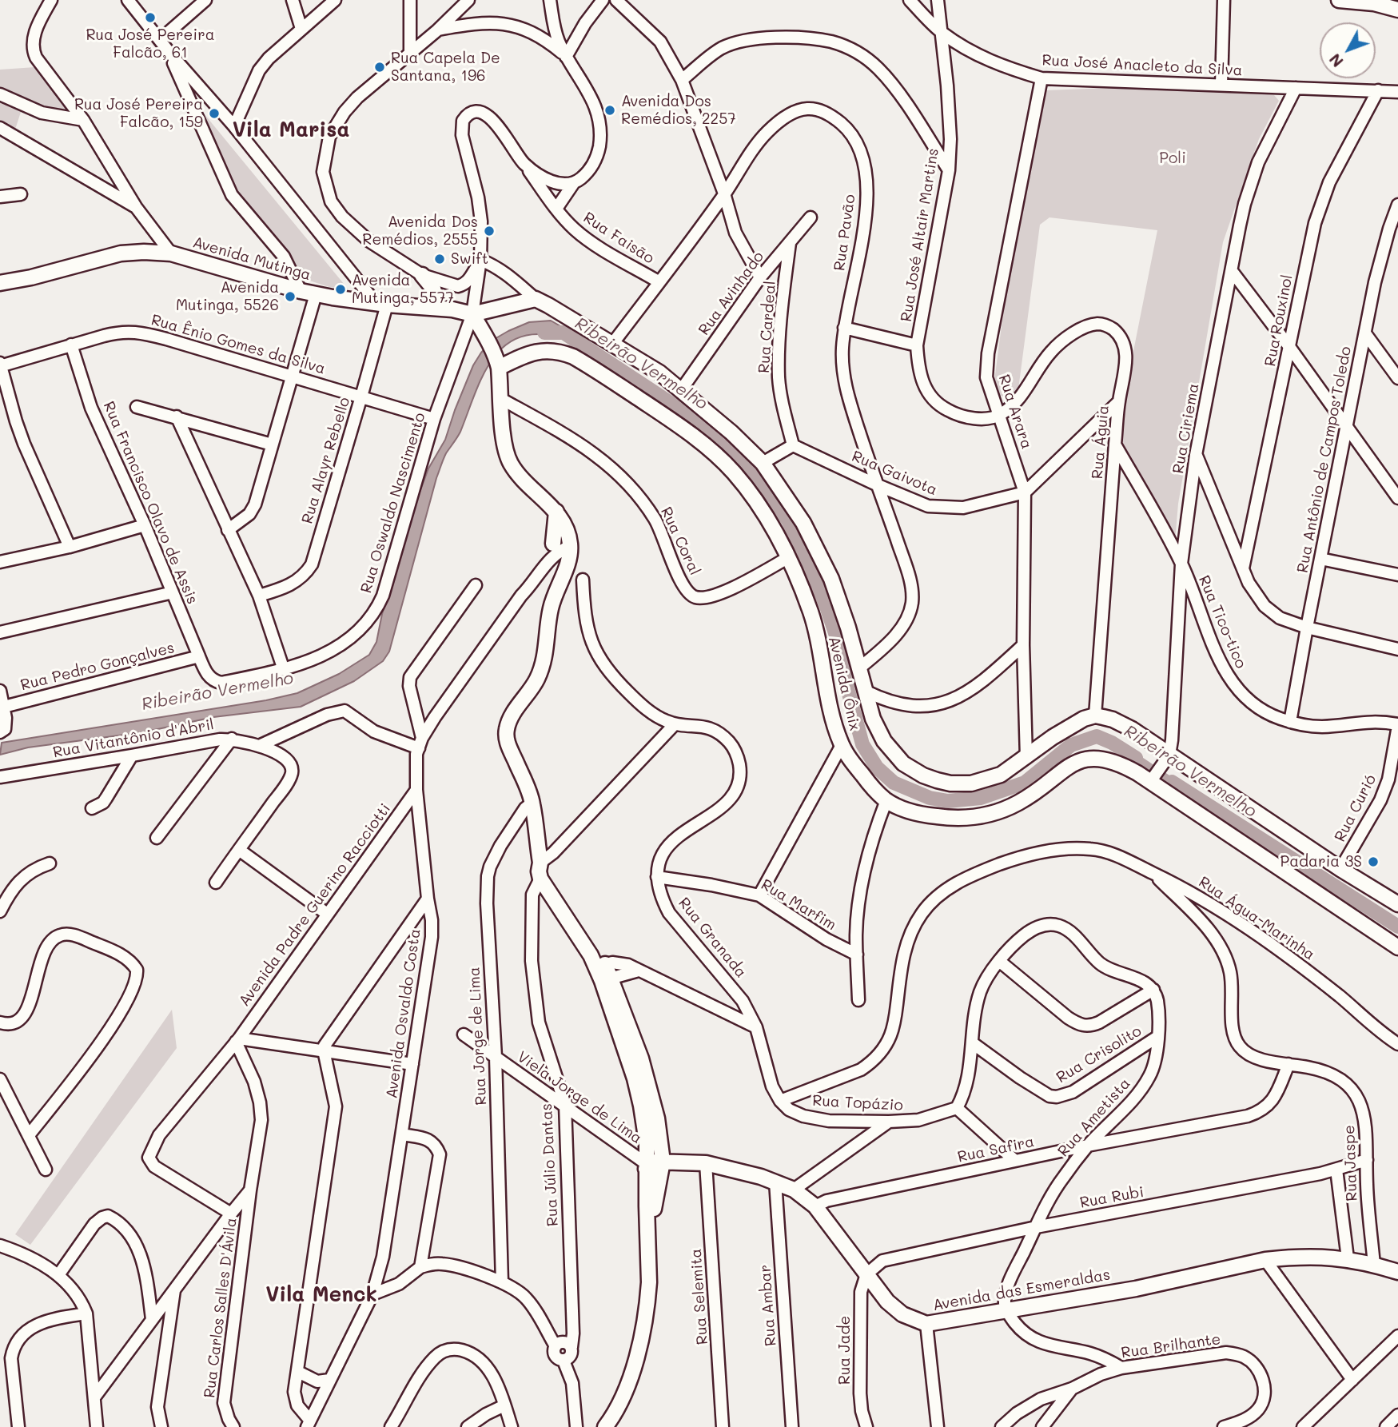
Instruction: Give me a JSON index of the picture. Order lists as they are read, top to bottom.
{
  "streets": {
    "main road": ["Avenida Mutinga", "Avenida Ônix", "Avenida das Esmeraldas"],
    "street": [
      "Rua José Anacleto da Silva",
      "Rua Pavão",
      "Rua José Altair Martins",
      "Rua Faisão",
      "Rua Avinhado",
      "Rua Rouxinol",
      "Rua Cardeal",
      "Rua Ênio Gomes da Silva",
      "Rua Arara",
      "Rua Ciriema",
      "Rua Águia",
      "Rua Antônio de Campos Toledo",
      "Rua Alayr Rebello",
      "Rua Gaivota",
      "Rua Francisco Olavo de Assis",
      "Rua Oswaldo Nascimento",
      "Rua Coral",
      "Rua Tico-tico",
      "Rua Pedro Gonçalves",
      "Rua Vitantônio d'Abril",
      "Rua Curió",
      "Avenida Padre Guerino Racciotti",
      "Rua Marfim",
      "Rua Água-Marinha",
      "Rua Granada",
      "Avenida Osvaldo Costa",
      "Rua Jorge de Lima",
      "Rua Crisolito",
      "Viela Jorge de Lima",
      "Rua Topázio",
      "Rua Ametista",
      "Rua Safira",
      "Rua Jaspe",
      "Rua Júlio Dantas",
      "Rua Rubi",
      "Rua Selemita",
      "Rua Ambar",
      "Rua Carlos Salles D'Ávila",
      "Rua Brilhante",
      "Rua Jade"
    ]
  },
  "crossings": [
    ["Rua José Anacleto da Silva", "Rua José Altair Martins"],
    ["Rua José Anacleto da Silva", "Rua Rouxinol"],
    ["Rua José Anacleto da Silva", "Rua Arara"],
    ["Rua José Anacleto da Silva", "Rua Ciriema"],
    ["Rua Pavão", "Rua Faisão"],
    ["Rua Pavão", "Rua Gaivota"],
    ["Rua Pavão", "Avenida Ônix"],
    ["Rua José Altair Martins", "Rua Arara"],
    ["Rua José Altair Martins", "Rua Águia"],
    ["Rua Faisão", "Rua Oswaldo Nascimento"],
    ["Rua Faisão", "Avenida Ônix"],
    ["Avenida Mutinga", "Rua Alayr Rebello"],
    ["Avenida Mutinga", "Rua Oswaldo Nascimento"],
    ["Rua Avinhado", "Rua Cardeal"],
    ["Rua Avinhado", "Avenida Ônix"],
    ["Rua Cardeal", "Rua Gaivota"],
    ["Rua Ênio Gomes da Silva", "Rua Alayr Rebello"],
    ["Rua Ênio Gomes da Silva", "Rua Francisco Olavo de Assis"],
    ["Rua Ênio Gomes da Silva", "Rua Oswaldo Nascimento"],
    ["Rua Arara", "Rua Águia"],
    ["Rua Arara", "Rua Gaivota"],
    ["Rua Arara", "Avenida Ônix"],
    ["Rua Ciriema", "Rua Tico-tico"],
    ["Rua Ciriema", "Avenida Ônix"],
    ["Rua Águia", "Rua Gaivota"],
    ["Rua Águia", "Rua Tico-tico"],
    ["Rua Águia", "Avenida Ônix"],
    ["Rua Antônio de Campos Toledo", "Rua Tico-tico"],
    ["Rua Francisco Olavo de Assis", "Rua Oswaldo Nascimento"],
    ["Rua Francisco Olavo de Assis", "Rua Pedro Gonçalves"],
    ["Rua Oswaldo Nascimento", "Avenida Ônix"],
    ["Rua Coral", "Avenida Ônix"],
    ["Rua Tico-tico", "Rua Curió"],
    ["Avenida Padre Guerino Racciotti", "Avenida Osvaldo Costa"],
    ["Rua Marfim", "Rua Granada"],
    ["Rua Água-Marinha", "Rua Topázio"],
    ["Rua Água-Marinha", "Rua Jaspe"],
    ["Rua Jorge de Lima", "Viela Jorge de Lima"],
    ["Rua Crisolito", "Rua Ametista"],
    ["Viela Jorge de Lima", "Rua Júlio Dantas"],
    ["Viela Jorge de Lima", "Avenida das Esmeraldas"],
    ["Rua Ametista", "Rua Safira"],
    ["Rua Ametista", "Rua Rubi"],
    ["Rua Ametista", "Avenida das Esmeraldas"],
    ["Rua Safira", "Rua Jaspe"],
    ["Rua Safira", "Avenida das Esmeraldas"],
    ["Rua Jaspe", "Rua Rubi"],
    ["Rua Jaspe", "Avenida das Esmeraldas"],
    ["Rua Rubi", "Avenida das Esmeraldas"],
    ["Rua Rubi", "Rua Jade"],
    ["Avenida das Esmeraldas", "Rua Selemita"],
    ["Avenida das Esmeraldas", "Rua Ambar"],
    ["Avenida das Esmeraldas", "Rua Jade"]
  ],
  "districts": ["Vila Marisa", "Vila Menck"],
  "water": ["Ribeirão Vermelho"],
  "parks": ["Poli"],
  "places": [
    "Rua José Pereira Falcão, 61",
    "Rua Capela De Santana, 196",
    "Avenida Dos Remédios, 2257",
    "Rua José Pereira Falcão, 159",
    "Avenida Dos Remédios, 2555",
    "Swift",
    "Avenida Mutinga, 5577",
    "Avenida Mutinga, 5526",
    "Padaria 3S"
  ],
  "north": "bottom left"
}
